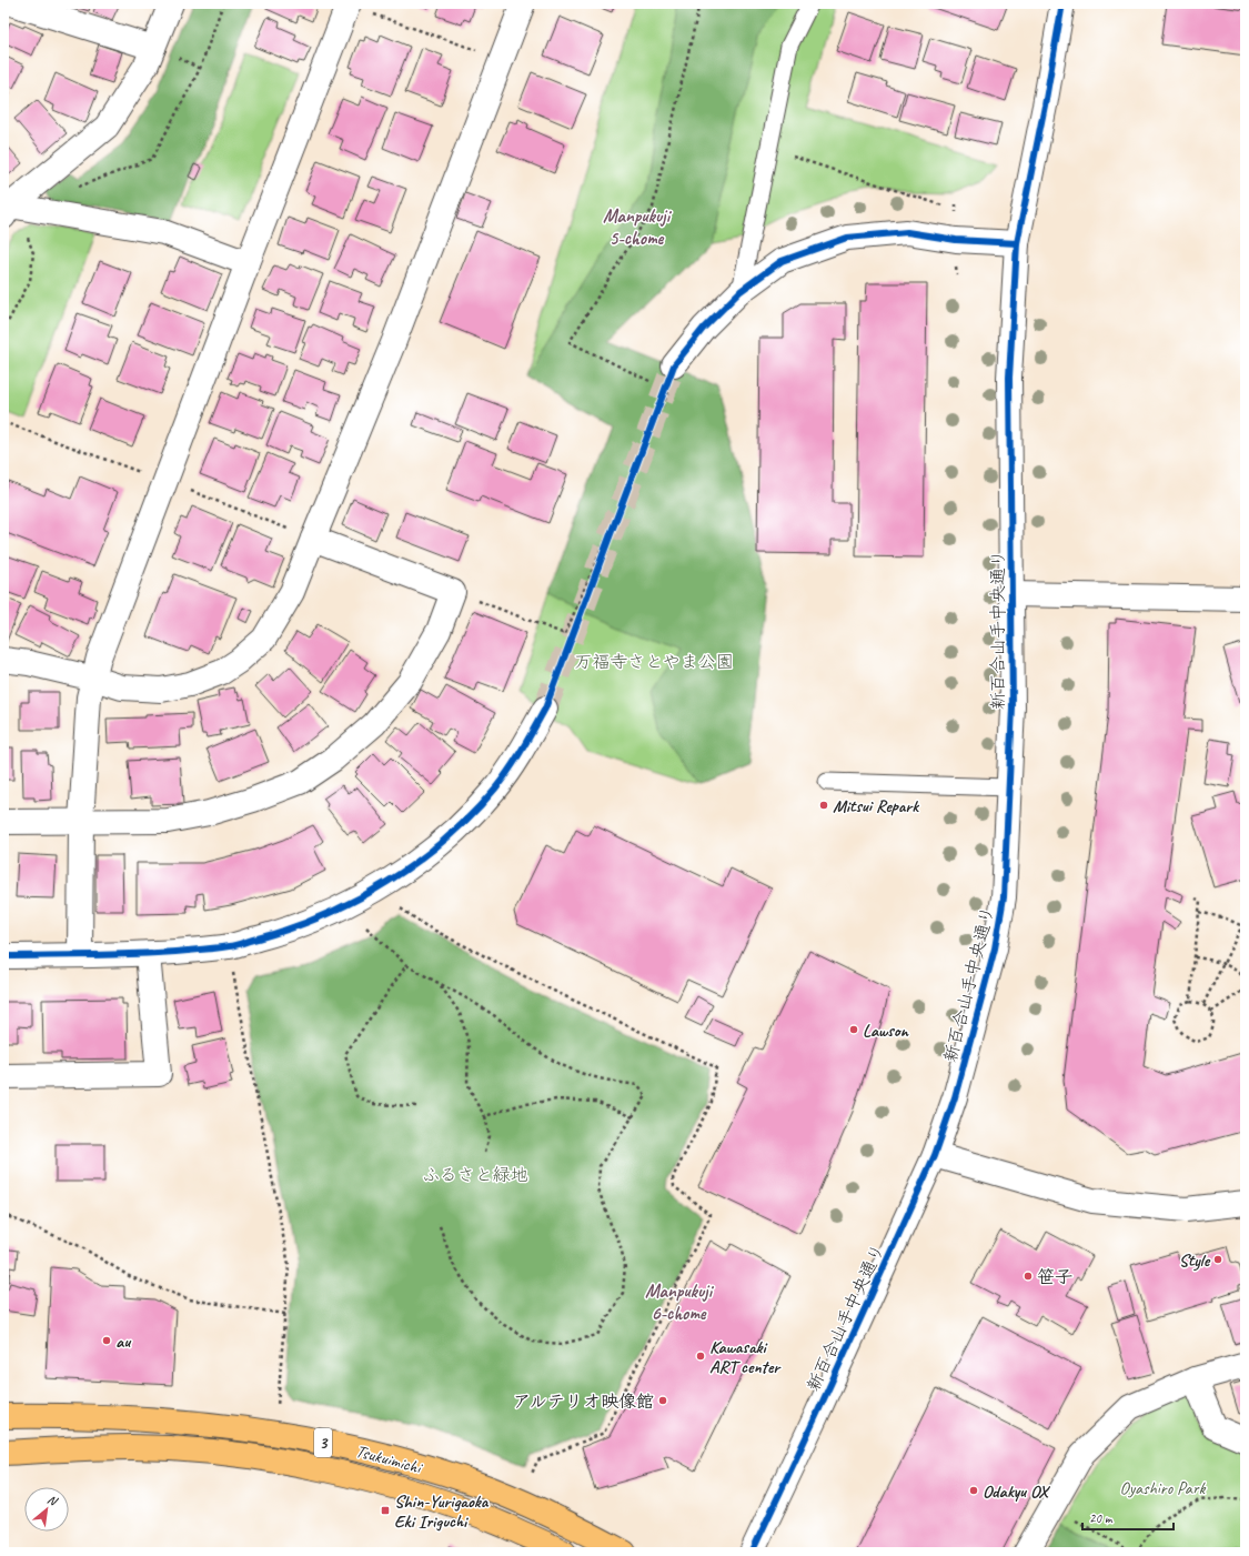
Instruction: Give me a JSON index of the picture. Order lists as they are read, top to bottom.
{
  "streets": {
    "main road": ["3", "Tsukuimichi"],
    "street": ["新百合山手中央通り"]
  },
  "districts": ["Manpukuji 5-chome", "Manpukuji 6-chome"],
  "parks": ["万福寺さとやま公園", "ふるさと緑地", "Oyashiro Park"],
  "places": {
    "other": [
      "Mitsui Repark",
      "Lawson",
      "Style",
      "笹子",
      "au",
      "Kawasaki ART center",
      "アルテリオ映像館",
      "Odakyu OX"
    ],
    "transit": ["Shin-Yurigaoka Eki Iriguchi"]
  },
  "scale_bar": "20 m",
  "north": "top right"
}
